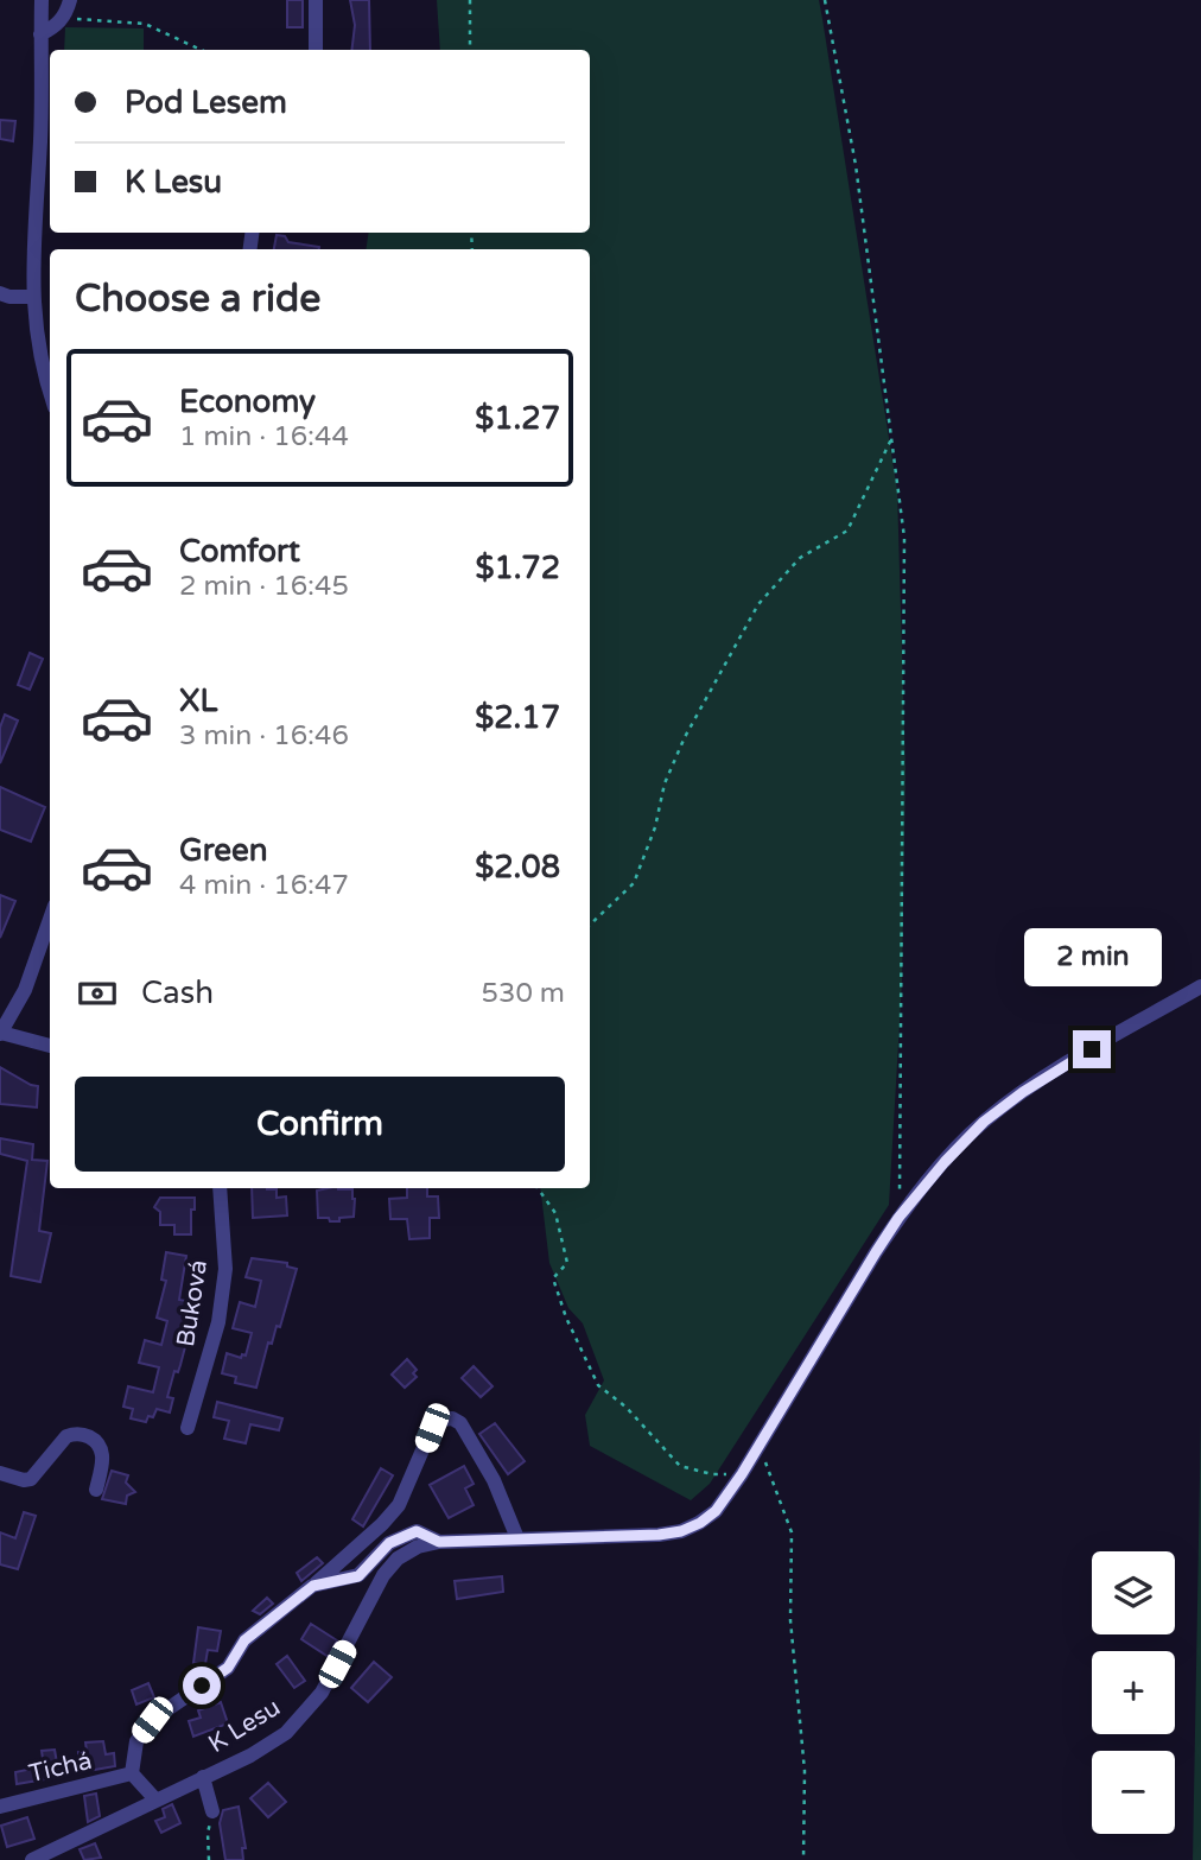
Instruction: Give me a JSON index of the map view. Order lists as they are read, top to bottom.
{
  "streets": {
    "street": ["Buková", "K Lesu", "Tichá"]
  },
  "page": {
    "banner": ["Pod Lesem", "K Lesu"],
    "heading": "Choose a ride",
    "list": [
      {
        "name": "Economy",
        "note": "1 min · 16:44",
        "value": "$1.27"
      },
      {
        "name": "Comfort",
        "note": "2 min · 16:45",
        "value": "$1.72"
      },
      {
        "name": "XL",
        "note": "3 min · 16:46",
        "value": "$2.17"
      },
      {
        "name": "Green",
        "note": "4 min · 16:47",
        "value": "$2.08"
      }
    ],
    "bubble": "2 min",
    "pay": ["Cash", "530 m"],
    "buttons": "Confirm",
    "map_buttons": ["+", "−"]
  }
}
